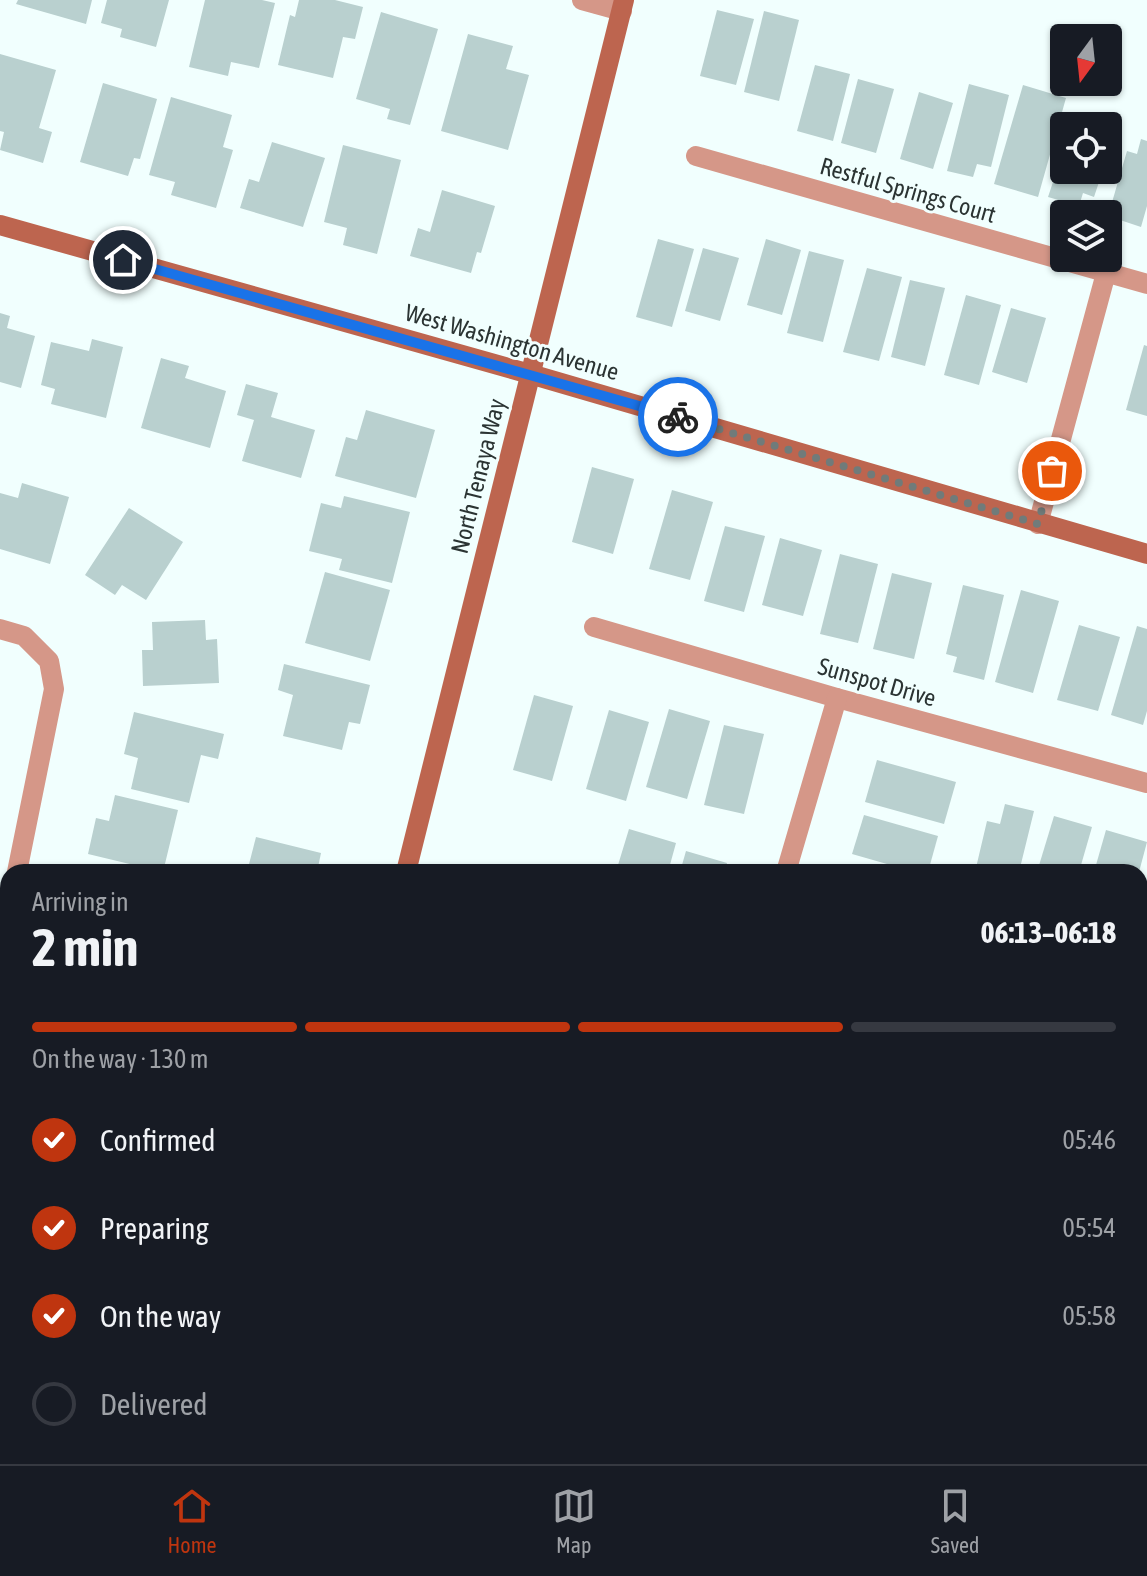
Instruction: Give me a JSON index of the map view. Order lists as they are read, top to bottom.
{
  "streets": {
    "main road": ["West Washington Avenue", "North Tenaya Way"],
    "street": ["Restful Springs Court", "Sunspot Drive"]
  },
  "crossings": [
    ["West Washington Avenue", "North Tenaya Way"]
  ],
  "north": "bottom",
  "page": {
    "heading": ["2 min", "Arriving in", "06:13–06:18"],
    "bar": "On the way · 130 m",
    "list": [
      ["Confirmed", "05:46"],
      ["Preparing", "05:54"],
      ["On the way", "05:58"],
      "Delivered"
    ],
    "tabs": ["Home", "Map", "Saved"]
  }
}
